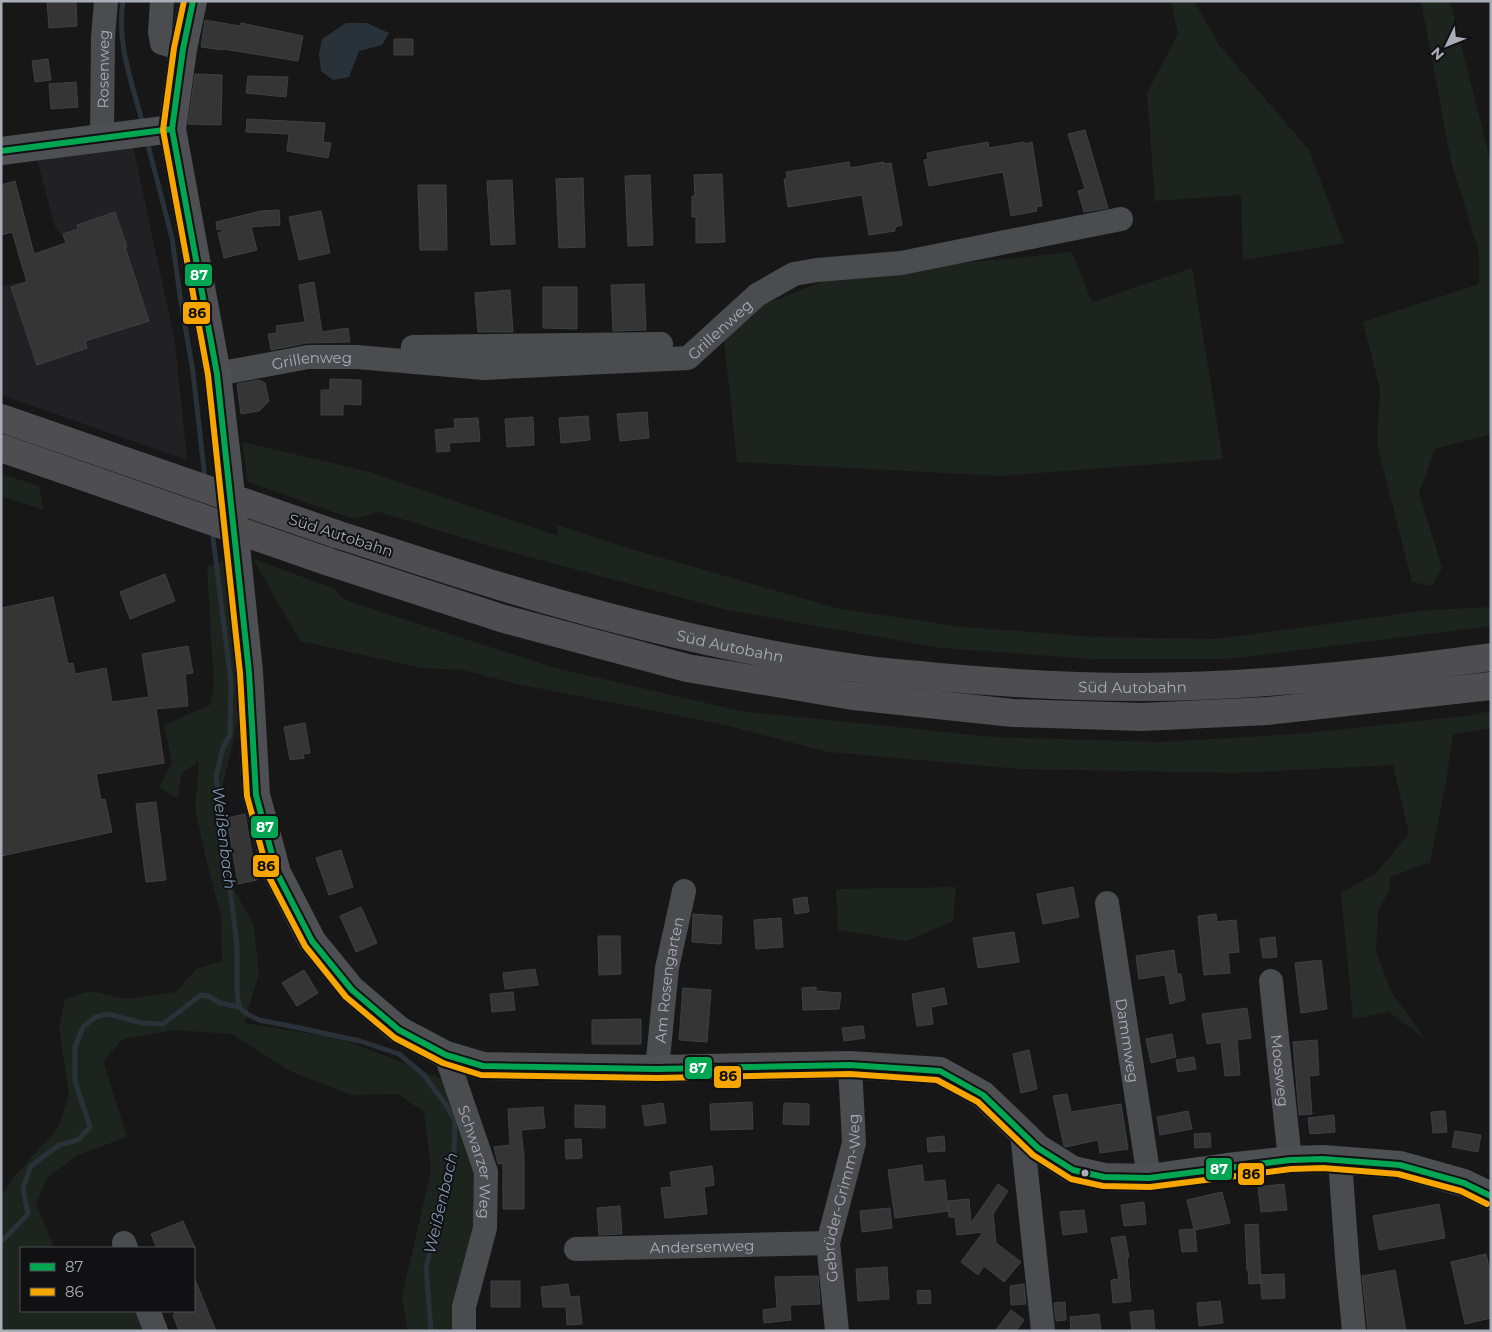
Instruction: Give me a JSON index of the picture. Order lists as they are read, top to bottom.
{
  "streets": {
    "highway": ["Süd Autobahn"],
    "street": [
      "Rosenweg",
      "Grillenweg",
      "Am Rosengarten",
      "Dammweg",
      "Moosweg",
      "Schwarzer Weg",
      "Gebrüder-Grimm-Weg",
      "Andersenweg"
    ]
  },
  "crossings": [
    ["Gebrüder-Grimm-Weg", "Andersenweg"]
  ],
  "water": ["Weißenbach"],
  "lines": ["transit line 87", "transit line 86"],
  "legend": ["87", "86"],
  "north": "bottom left"
}
